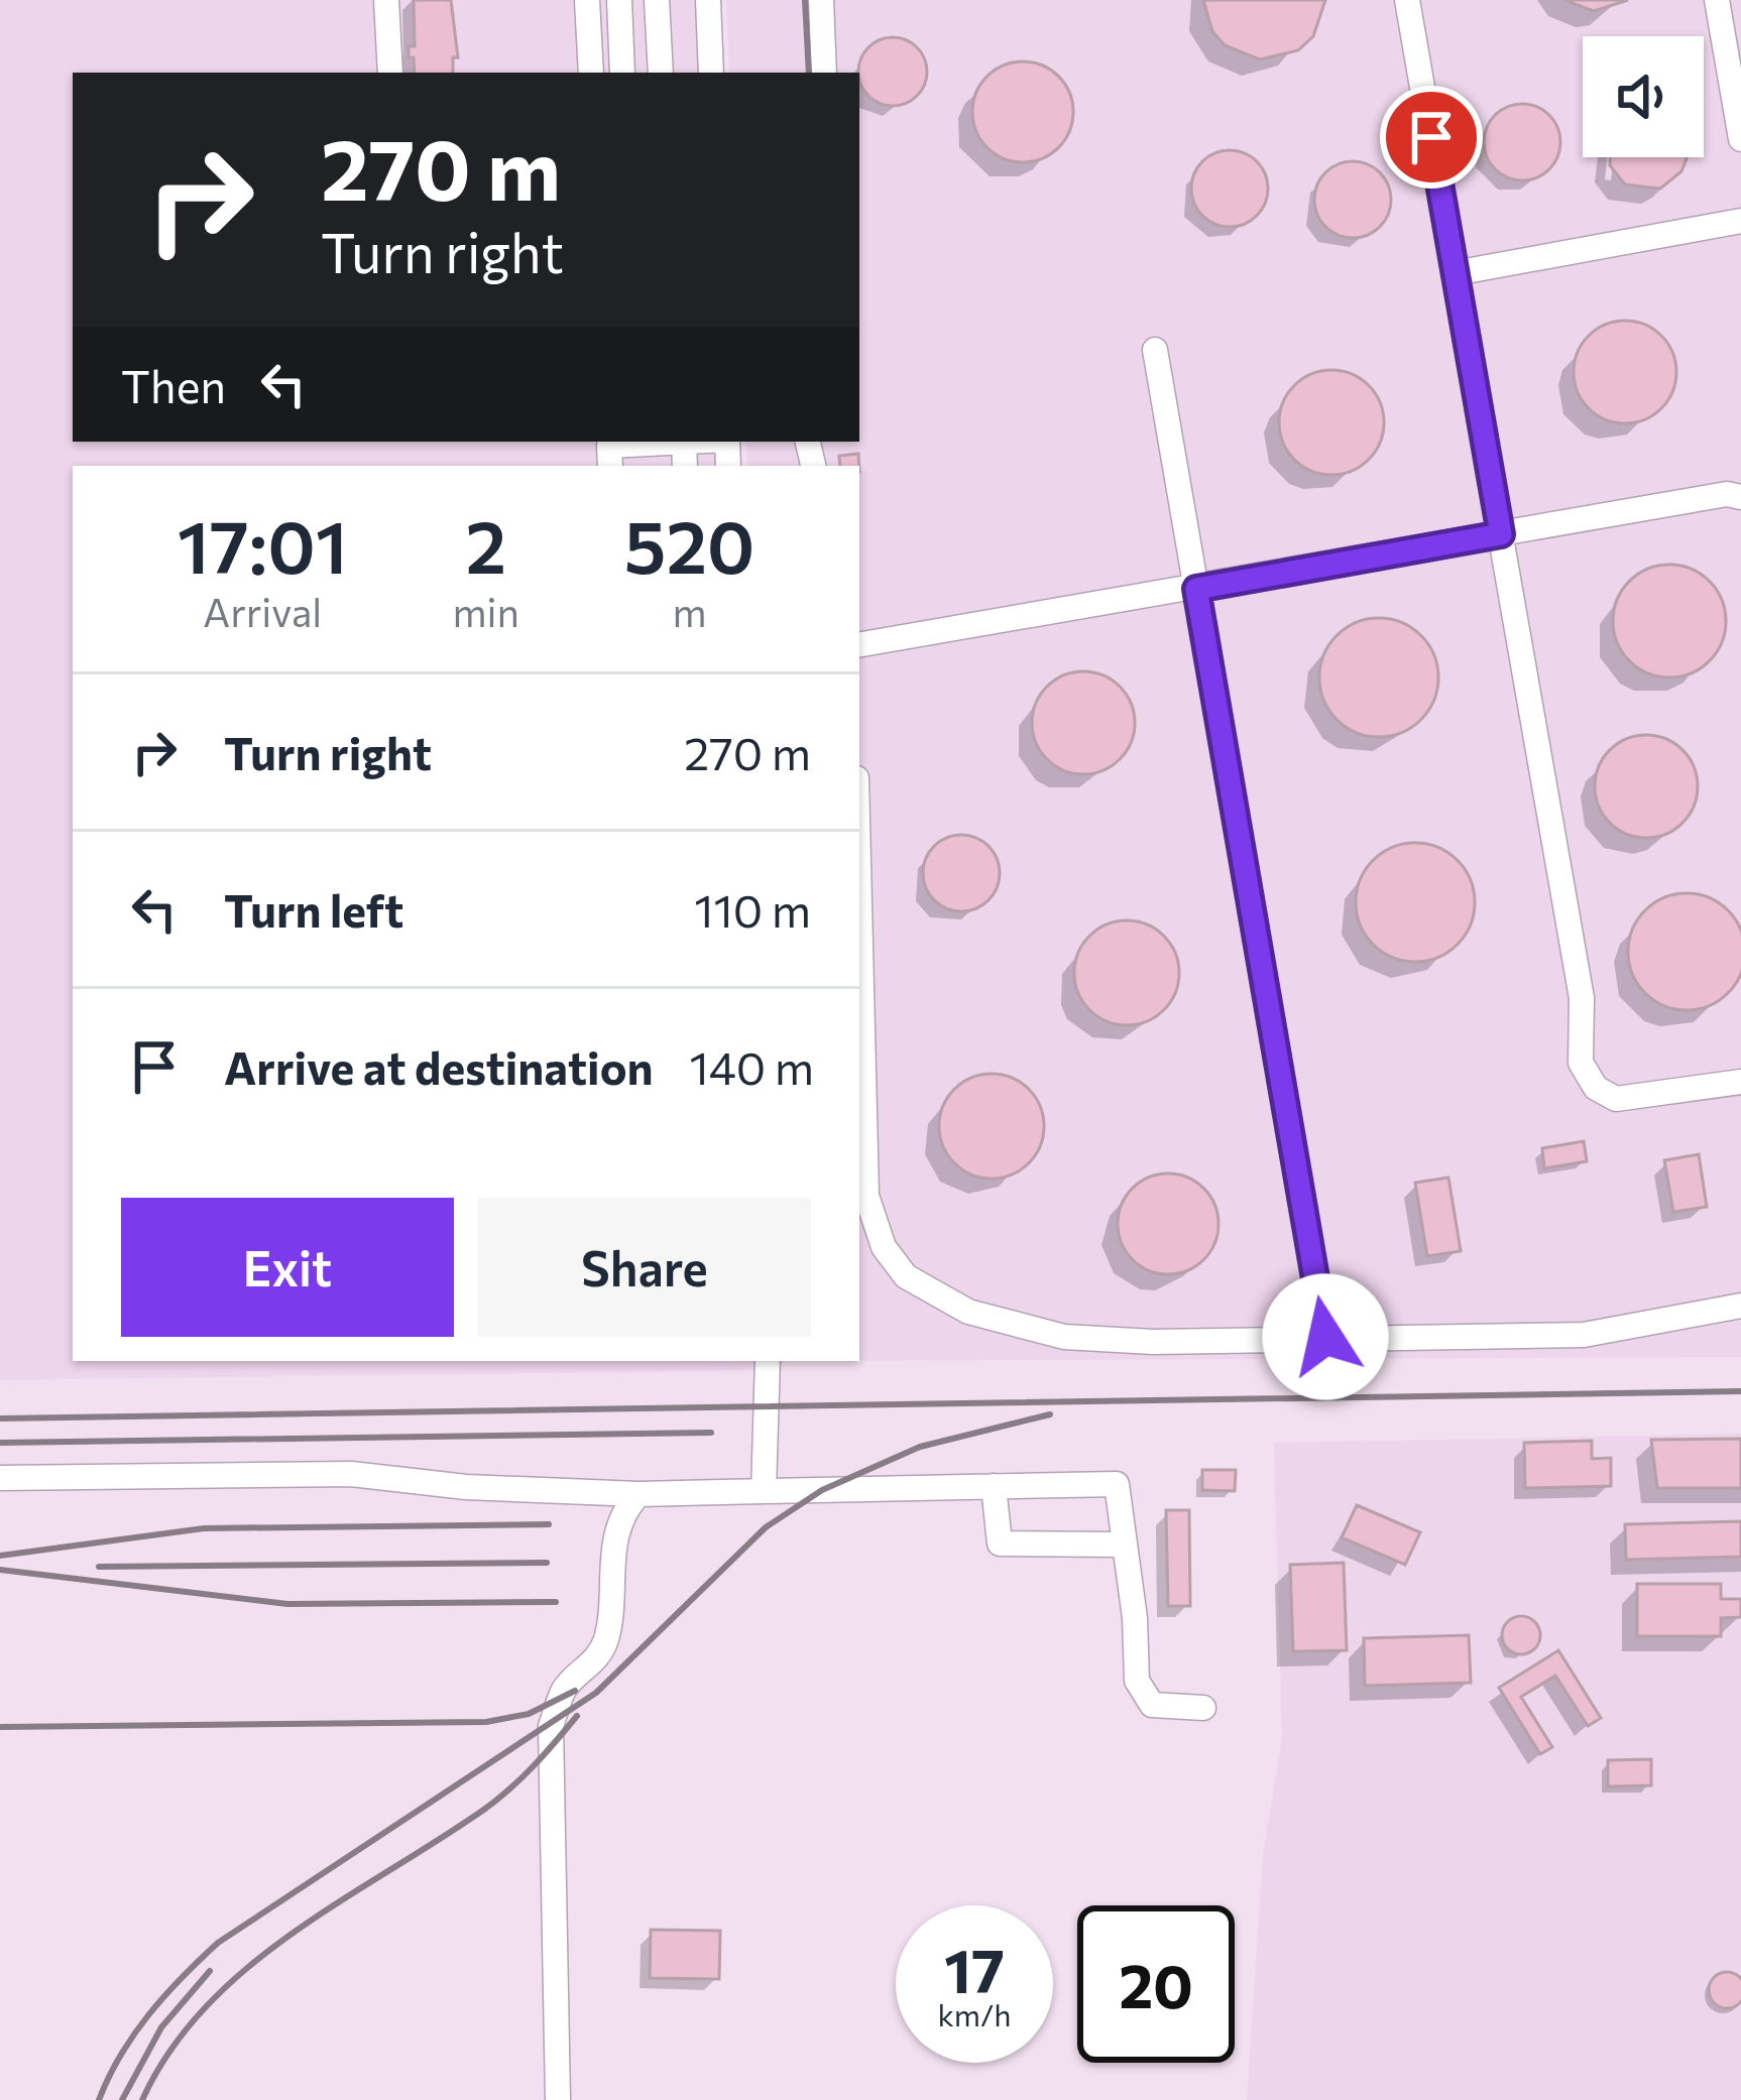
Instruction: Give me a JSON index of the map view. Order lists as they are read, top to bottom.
{
  "page": {
    "turn": ["270 m", "Turn right"],
    "then": "Then",
    "eta": [
      "17:01",
      "Arrival",
      "2",
      "min",
      "520",
      "m"
    ],
    "list": [
      {
        "name": "Turn right",
        "value": "270 m"
      },
      {
        "name": "Turn left",
        "value": "110 m"
      },
      {
        "name": "Arrive at destination",
        "value": "140 m"
      }
    ],
    "buttons": ["Exit", "Share"],
    "speed": "17 km/h",
    "limit": "20"
  }
}
